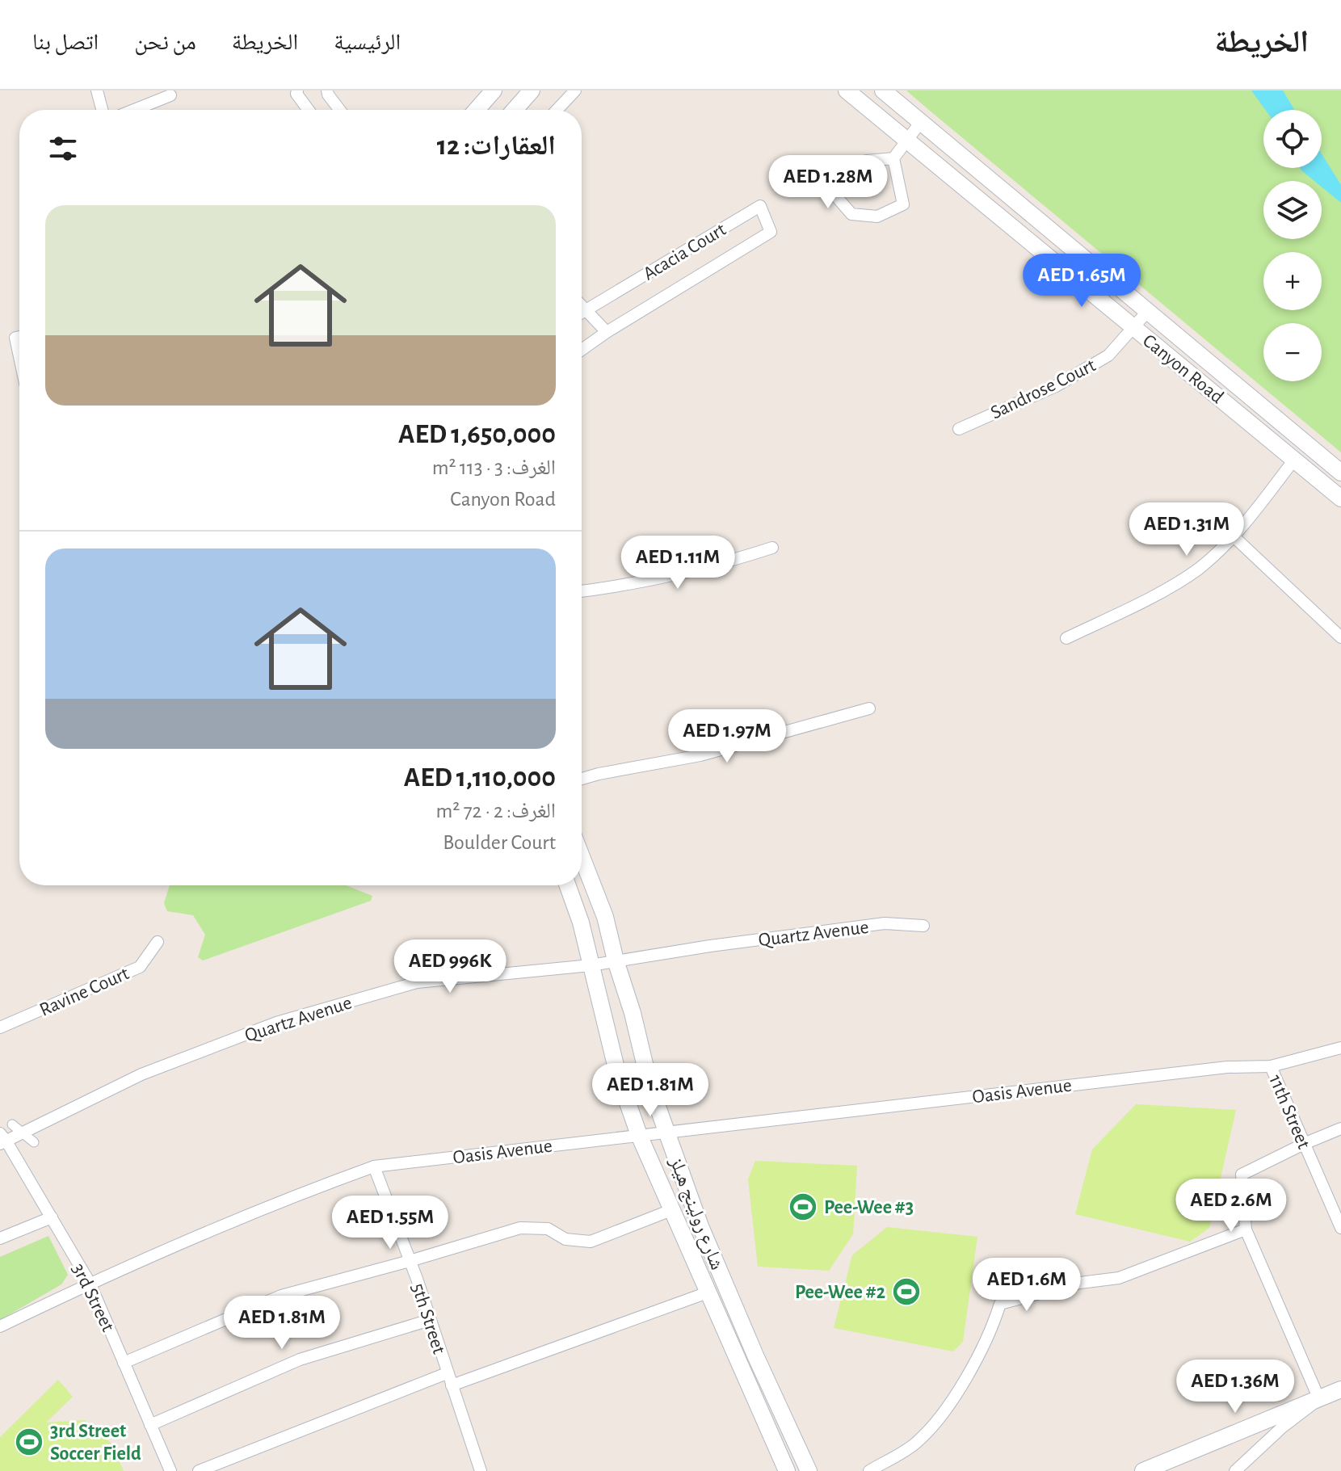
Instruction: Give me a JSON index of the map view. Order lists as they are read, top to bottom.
{
  "streets": {
    "main road": ["Canyon Road", "شارع رولينج هيلز"],
    "street": [
      "Acacia Court",
      "Sandrose Court",
      "Quartz Avenue",
      "Ravine Court",
      "Oasis Avenue",
      "11th Street",
      "3rd Street",
      "5th Street"
    ]
  },
  "crossings": [
    ["Canyon Road", "Sandrose Court"],
    ["Quartz Avenue", "شارع رولينج هيلز"],
    ["Quartz Avenue", "3rd Street"],
    ["Oasis Avenue", "11th Street"],
    ["Oasis Avenue", "شارع رولينج هيلز"],
    ["Oasis Avenue", "3rd Street"],
    ["Oasis Avenue", "5th Street"]
  ],
  "places": {
    "sports": ["Pee-Wee #3", "Pee-Wee #2", "3rd Street Soccer Field"]
  },
  "page": {
    "header": "الخريطة",
    "nav": [
      "الرئيسية",
      "الخريطة",
      "من نحن",
      "اتصل بنا"
    ],
    "map_buttons": ["+", "−"],
    "heading": "العقارات: 12",
    "price": [
      "AED 1.28M",
      "AED 1.65M",
      "AED 1.31M",
      "AED 1.11M",
      "AED 1.97M",
      "AED 996K",
      "AED 1.81M",
      "AED 2.6M",
      "AED 1.55M",
      "AED 1.6M",
      "AED 1.81M",
      "AED 1.36M"
    ],
    "list": [
      {
        "name": "AED 1,650,000",
        "note": "الغرف: 3 · 113 m² · Canyon Road"
      },
      {
        "name": "AED 1,110,000",
        "note": "الغرف: 2 · 72 m² · Boulder Court"
      }
    ]
  }
}
